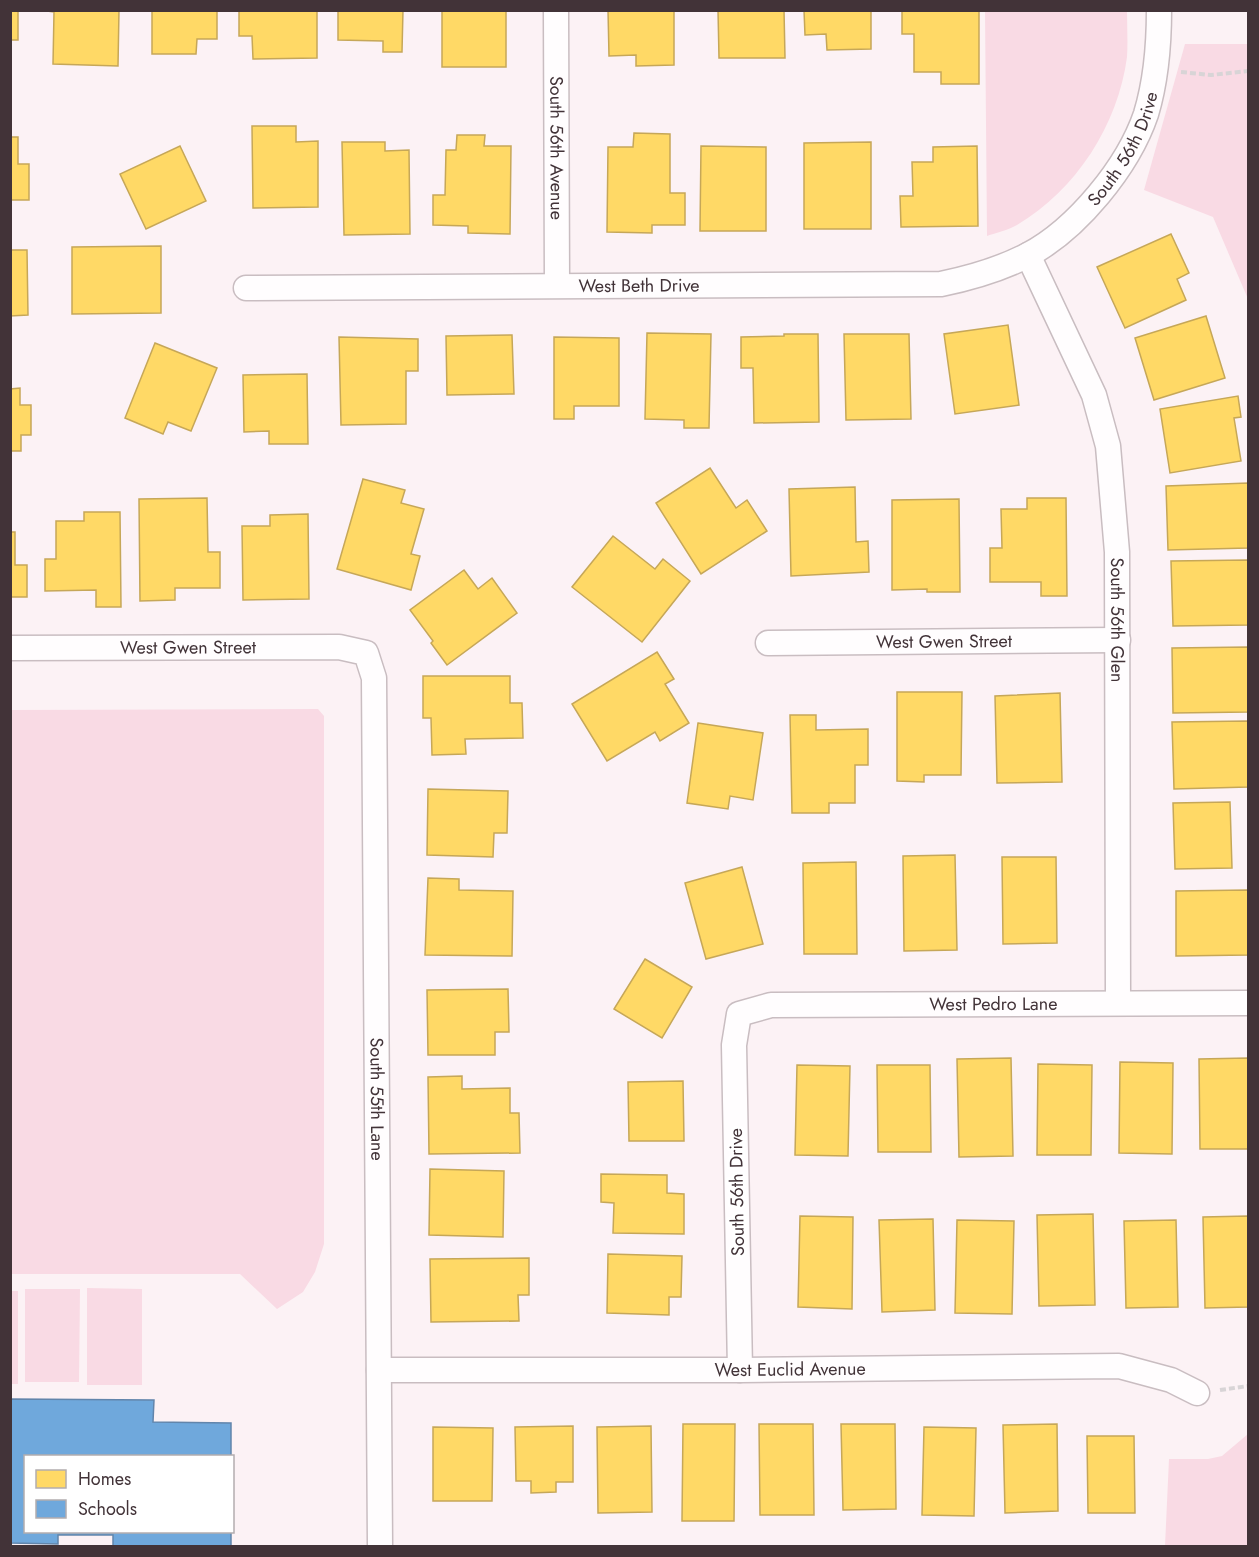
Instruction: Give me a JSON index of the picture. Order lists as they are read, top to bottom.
{
  "streets": {
    "street": [
      "South 56th Drive",
      "South 56th Avenue",
      "West Beth Drive",
      "South 56th Glen",
      "West Gwen Street",
      "West Pedro Lane",
      "South 55th Lane",
      "West Euclid Avenue"
    ]
  },
  "crossings": [
    ["South 56th Drive", "West Beth Drive"],
    ["South 56th Drive", "South 56th Glen"],
    ["South 56th Drive", "West Pedro Lane"],
    ["South 56th Drive", "West Euclid Avenue"],
    ["South 56th Avenue", "West Beth Drive"],
    ["West Beth Drive", "South 56th Glen"],
    ["South 56th Glen", "West Gwen Street"],
    ["South 56th Glen", "West Pedro Lane"],
    ["West Gwen Street", "South 55th Lane"],
    ["South 55th Lane", "West Euclid Avenue"]
  ],
  "legend": ["Homes", "Schools"]
}
